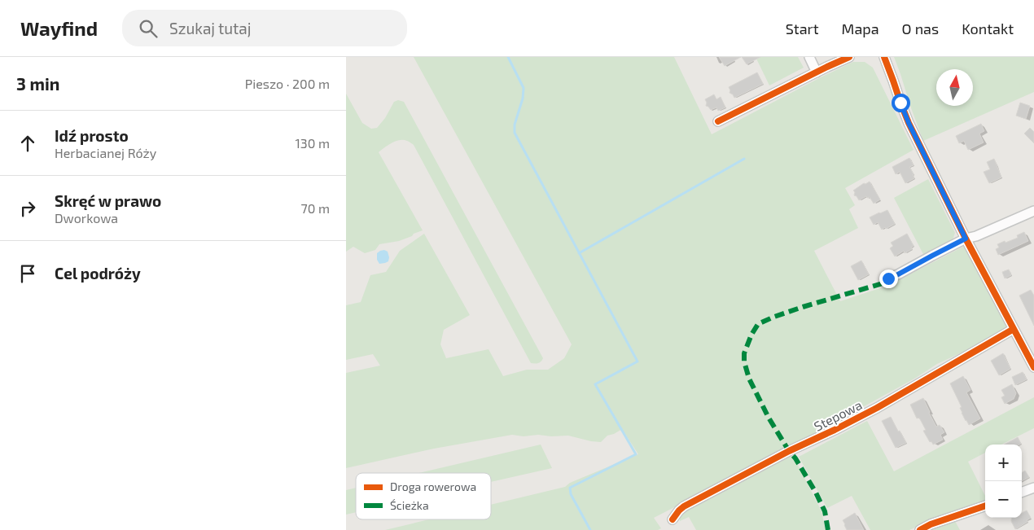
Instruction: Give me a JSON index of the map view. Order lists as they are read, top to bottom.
{
  "streets": {
    "street": ["Stepowa"]
  },
  "legend": ["Droga rowerowa", "Ścieżka"],
  "north": "top",
  "page": {
    "header": "Wayfind",
    "search": "Szukaj tutaj",
    "nav": [
      "Start",
      "Mapa",
      "O nas",
      "Kontakt"
    ],
    "heading": ["3 min", "Pieszo · 200 m"],
    "list": [
      ["Idź prosto", "Herbacianej Róży", "130 m"],
      ["Skręć w prawo", "Dworkowa", "70 m"],
      "Cel podróży"
    ],
    "map_buttons": ["+", "−"]
  }
}
